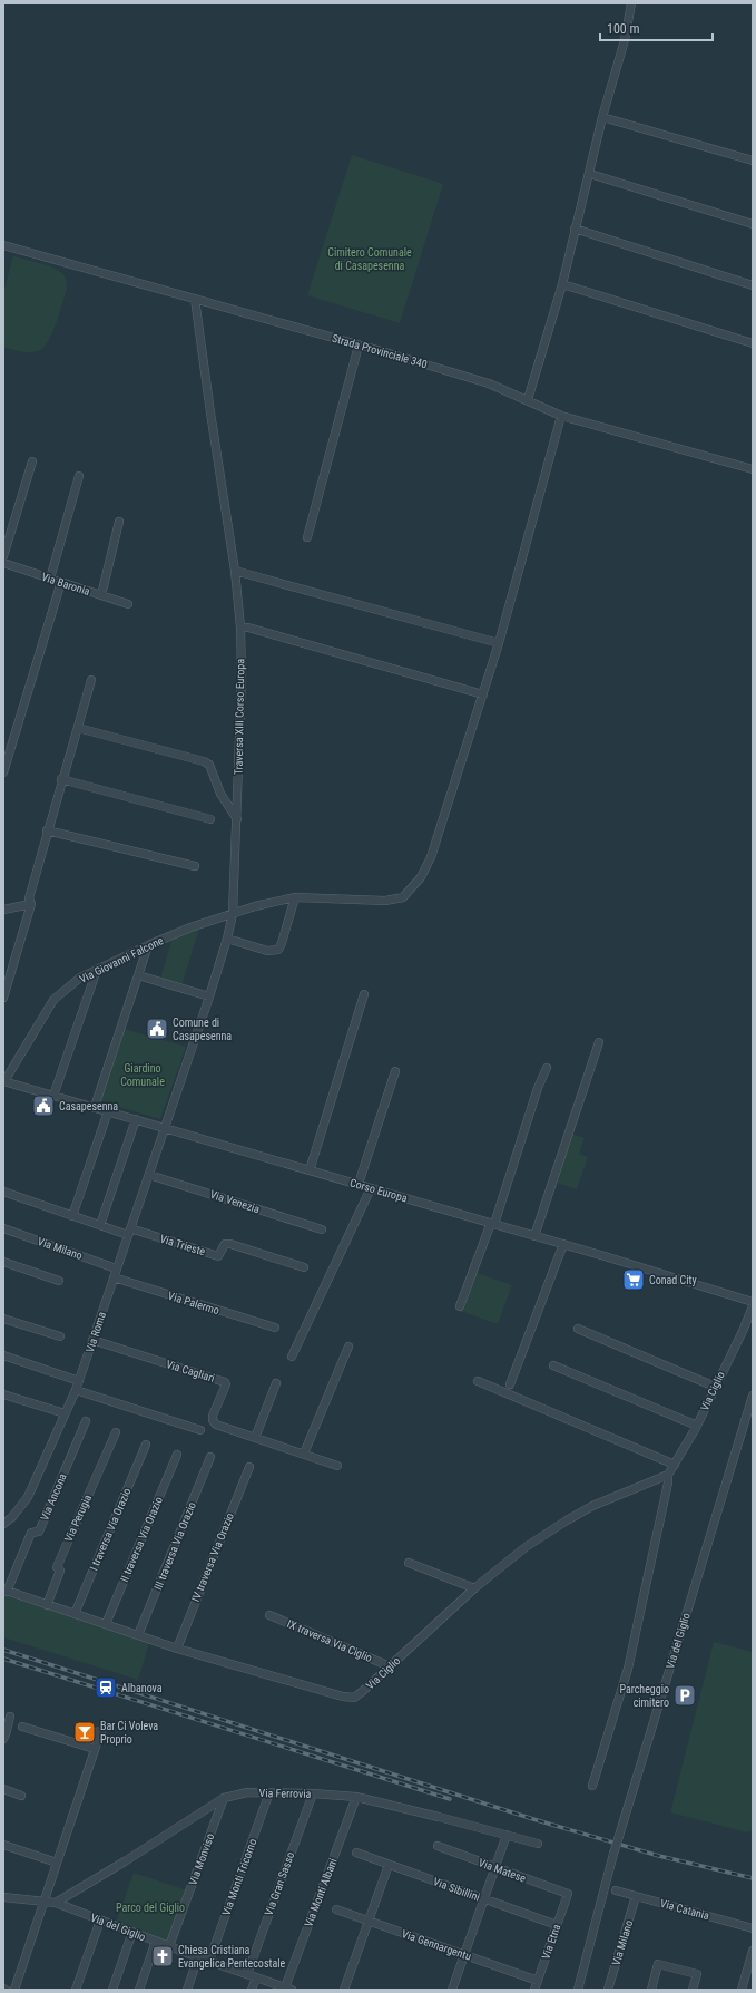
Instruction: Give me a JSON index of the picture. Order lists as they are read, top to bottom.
{
  "streets": {
    "street": [
      "Strada Provinciale 340",
      "Via Baronia",
      "Traversa XIII Corso Europa",
      "Via Giovanni Falcone",
      "Corso Europa",
      "Via Venezia",
      "Via Trieste",
      "Via Milano",
      "Via Palermo",
      "Via Roma",
      "Via Cagliari",
      "Via Ciglio",
      "Via Ancona",
      "Via Perugia",
      "I traversa Via Orazio",
      "II traversa Via Orazio",
      "III traversa Via Orazio",
      "IV traversa Via Orazio",
      "IX traversa Via Ciglio",
      "Via del Giglio",
      "Via Ferrovia",
      "Via Monviso",
      "Via Matese",
      "Via Monti Tricorno",
      "Via Gran Sasso",
      "Via Sibillini",
      "Via Monti Albani",
      "Via Catania",
      "Via Etna",
      "Via Gennargentu"
    ]
  },
  "crossings": [
    ["Strada Provinciale 340", "Traversa XIII Corso Europa"],
    ["Strada Provinciale 340", "Via Giovanni Falcone"],
    ["Traversa XIII Corso Europa", "Via Giovanni Falcone"],
    ["Traversa XIII Corso Europa", "Corso Europa"],
    ["Traversa XIII Corso Europa", "Via Roma"],
    ["Via Giovanni Falcone", "Corso Europa"],
    ["Corso Europa", "Via Roma"],
    ["Via Venezia", "Via Roma"],
    ["Via Trieste", "Via Roma"],
    ["Via Milano", "Via Roma"],
    ["Via Milano", "Via Catania"],
    ["Via Palermo", "Via Roma"],
    ["Via Roma", "Via Cagliari"],
    ["Via Ciglio", "Via Ancona"],
    ["Via Ciglio", "Via Perugia"],
    ["Via Ciglio", "I traversa Via Orazio"],
    ["Via Ciglio", "II traversa Via Orazio"],
    ["Via Ciglio", "III traversa Via Orazio"],
    ["Via Ciglio", "IV traversa Via Orazio"],
    ["Via Ciglio", "IX traversa Via Ciglio"],
    ["Via del Giglio", "Via Ferrovia"],
    ["Via del Giglio", "Via Monviso"],
    ["Via del Giglio", "Via Monti Tricorno"],
    ["Via del Giglio", "Via Gran Sasso"],
    ["Via del Giglio", "Via Monti Albani"],
    ["Via Ferrovia", "Via Monviso"],
    ["Via Ferrovia", "Via Monti Tricorno"],
    ["Via Ferrovia", "Via Gran Sasso"],
    ["Via Ferrovia", "Via Monti Albani"],
    ["Via Matese", "Via Etna"],
    ["Via Sibillini", "Via Etna"],
    ["Via Etna", "Via Gennargentu"]
  ],
  "parks": ["Cimitero Comunale di Casapesenna", "Giardino Comunale", "Parco del Giglio"],
  "places": {
    "public building": ["Comune di Casapesenna", "Casapesenna"],
    "supermarket": ["Conad City"],
    "station": ["Albanova"],
    "parking": ["Parcheggio cimitero"],
    "bar": ["Bar Ci Voleva Proprio"],
    "church": ["Chiesa Cristiana Evangelica Pentecostale"]
  },
  "scale_bar": "100 m"
}
